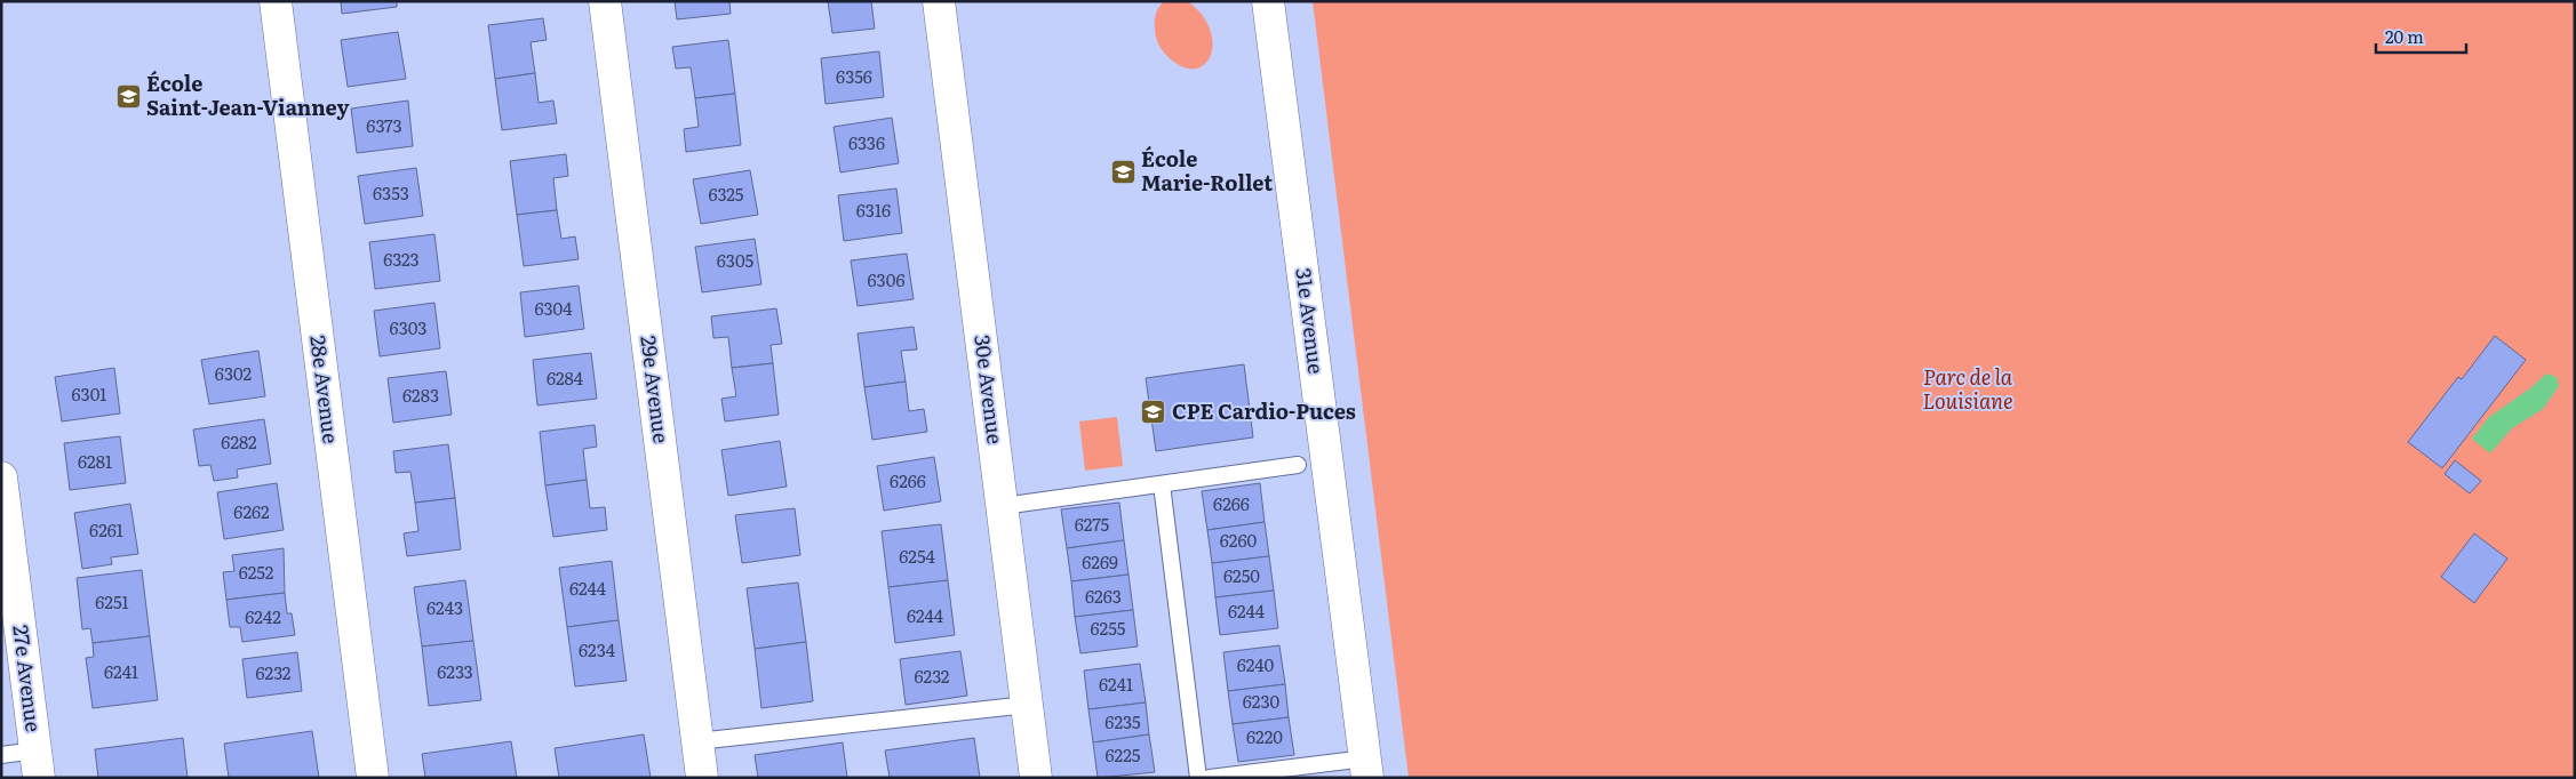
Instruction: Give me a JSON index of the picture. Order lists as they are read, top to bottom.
{
  "streets": {
    "street": [
      "31e Avenue",
      "28e Avenue",
      "29e Avenue",
      "30e Avenue",
      "27e Avenue"
    ]
  },
  "parks": ["Parc de la Louisiane"],
  "places": {
    "school or university": ["École Saint-Jean-Vianney", "École Marie-Rollet", "CPE Cardio-Puces"]
  },
  "house_numbers": [
    "6356",
    "6373",
    "6336",
    "6353",
    "6325",
    "6316",
    "6323",
    "6305",
    "6306",
    "6304",
    "6303",
    "6302",
    "6284",
    "6301",
    "6283",
    "6282",
    "6281",
    "6266",
    "6266",
    "6262",
    "6275",
    "6261",
    "6260",
    "6254",
    "6269",
    "6252",
    "6250",
    "6244",
    "6263",
    "6251",
    "6243",
    "6244",
    "6244",
    "6242",
    "6255",
    "6234",
    "6240",
    "6241",
    "6233",
    "6232",
    "6232",
    "6241",
    "6230",
    "6235",
    "6220",
    "6225"
  ],
  "scale_bar": "20 m"
}
